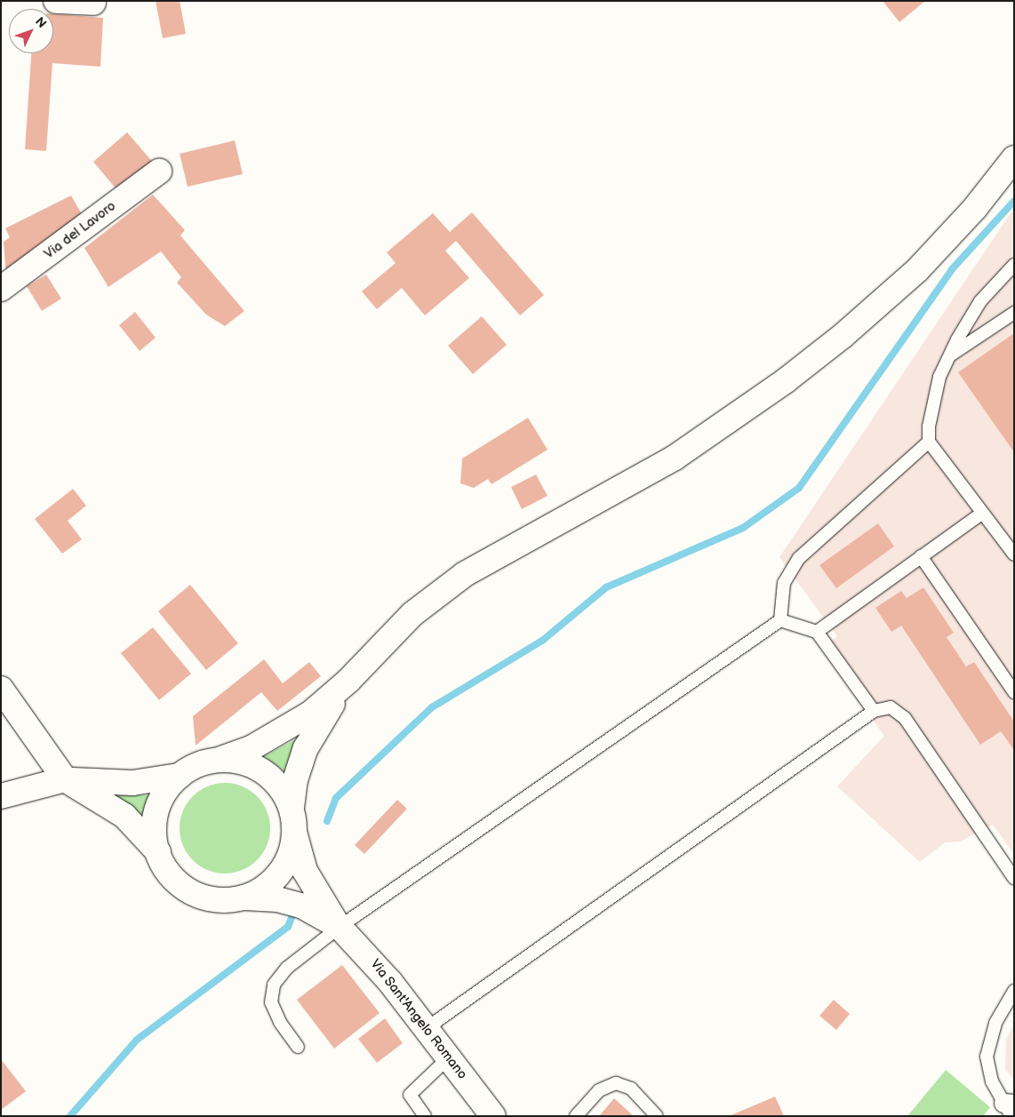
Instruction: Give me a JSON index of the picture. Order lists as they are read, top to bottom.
{
  "streets": {
    "street": ["Via del Lavoro", "Via Sant'Angelo Romano"]
  },
  "north": "top right"
}
